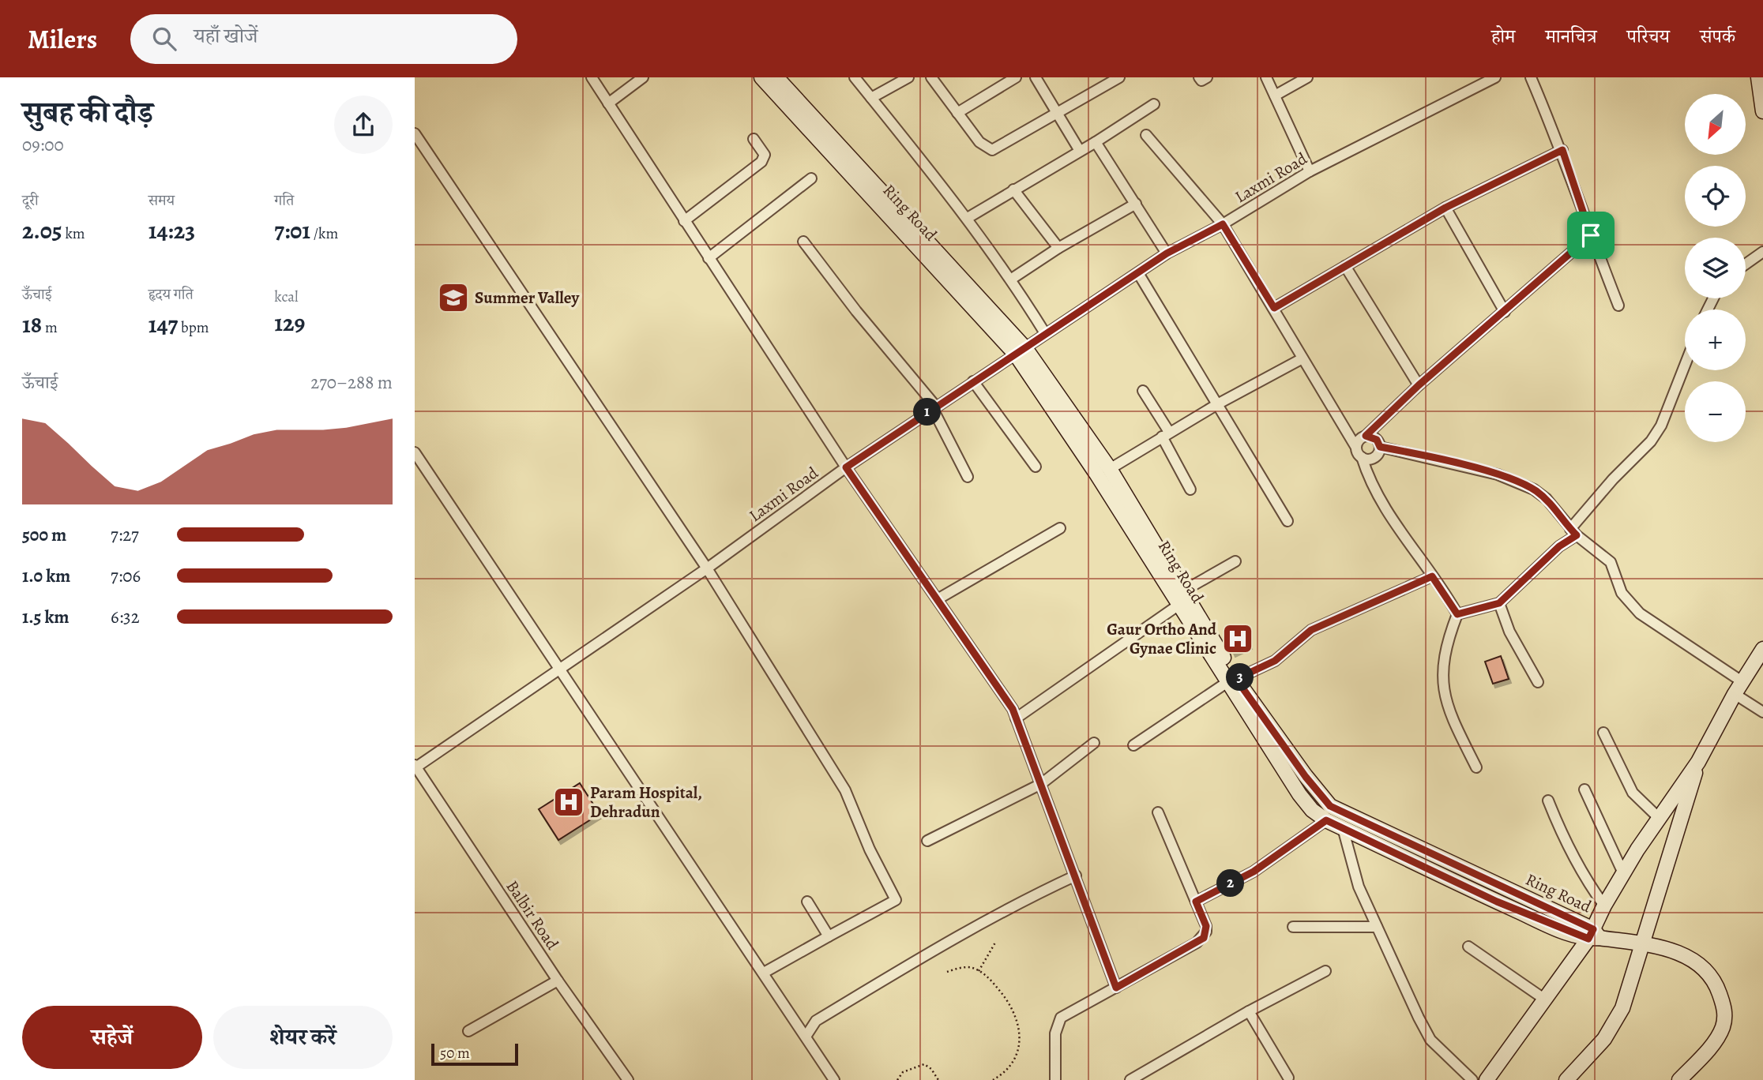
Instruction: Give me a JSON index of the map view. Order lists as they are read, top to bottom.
{
  "streets": {
    "street": ["Laxmi Road", "Ring Road", "Balbir Road"]
  },
  "crossings": [
    ["Laxmi Road", "Ring Road"],
    ["Laxmi Road", "Balbir Road"]
  ],
  "places": {
    "school or university": ["Summer Valley"],
    "hospital": ["Gaur Ortho And Gynae Clinic", "Param Hospital, Dehradun"]
  },
  "scale_bar": "50 m",
  "north": "bottom left",
  "page": {
    "header": "Milers",
    "search": "यहाँ खोजें",
    "nav": [
      "होम",
      "मानचित्र",
      "परिचय",
      "संपर्क"
    ],
    "heading": ["सुबह की दौड़", "09:00"],
    "map_buttons": ["+", "−"],
    "stats": [
      ["दूरी", "2.05 km"],
      ["समय", "14:23"],
      ["गति", "7:01 /km"],
      ["ऊँचाई", "18 m"],
      ["हृदय गति", "147 bpm"],
      ["kcal", "129"]
    ],
    "chart": ["ऊँचाई", "270–288 m"],
    "pins": ["1", "3", "2"],
    "list": [
      {
        "name": "500 m",
        "note": "7:27"
      },
      {
        "name": "1.0 km",
        "note": "7:06"
      },
      {
        "name": "1.5 km",
        "note": "6:32"
      }
    ],
    "buttons": ["सहेजें", "शेयर करें"],
    "scale": "50 m"
  }
}
